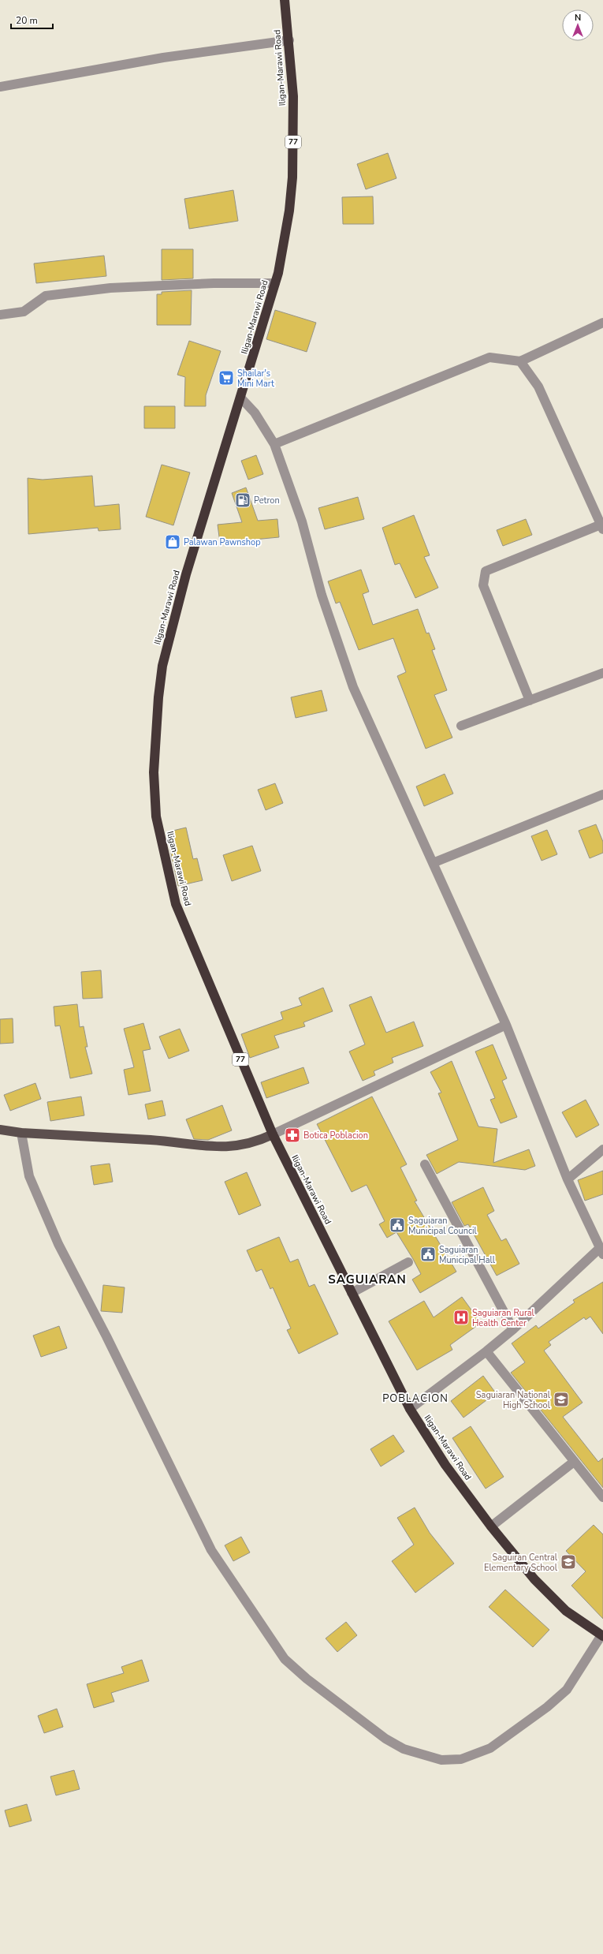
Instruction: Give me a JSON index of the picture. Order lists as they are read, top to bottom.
{
  "streets": {
    "highway": ["Iligan-Marawi Road", "77"]
  },
  "districts": ["SAGUIARAN", "POBLACION"],
  "places": {
    "supermarket": ["Shailar's Mini Mart"],
    "fuel station": ["Petron"],
    "shop": ["Palawan Pawnshop"],
    "pharmacy": ["Botica Poblacion"],
    "public building": ["Saguiaran Municipal Council", "Saguiaran Municipal Hall"],
    "hospital": ["Saguiaran Rural Health Center"],
    "school or university": ["Saguiaran National High School", "Saguiran Central Elementary School"]
  },
  "scale_bar": "20 m",
  "north": "top"
}
